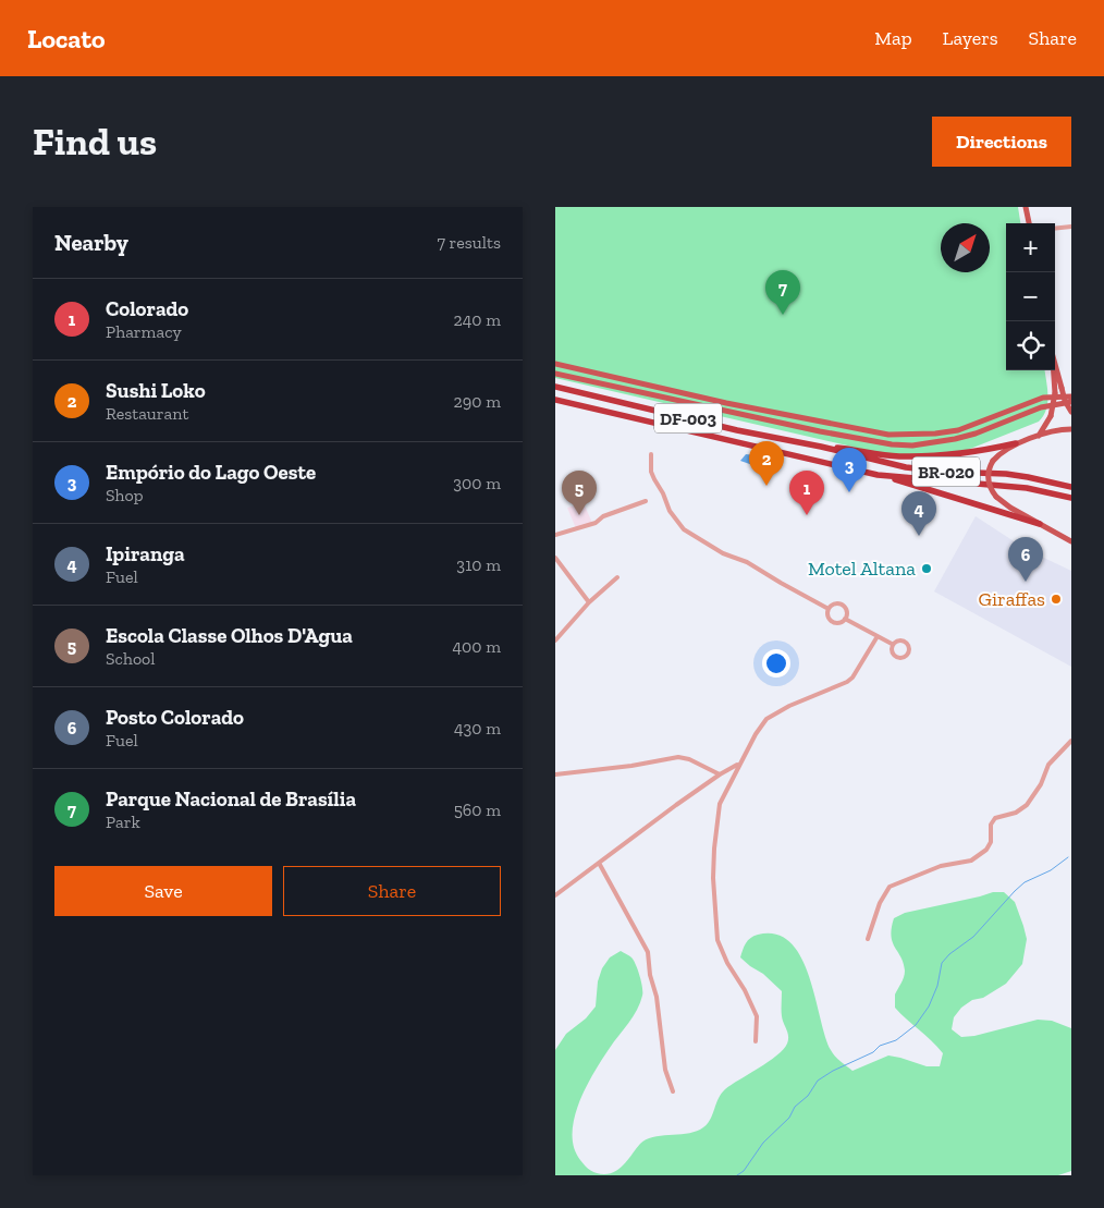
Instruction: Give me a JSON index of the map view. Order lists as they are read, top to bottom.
{
  "streets": {
    "highway": ["DF-003", "BR-020"]
  },
  "crossings": [
    ["DF-003", "BR-020"]
  ],
  "places": ["Motel Altana", "Giraffas"],
  "north": "top right",
  "page": {
    "header": "Locato",
    "nav": ["Map", "Layers", "Share"],
    "buttons": [
      "Directions",
      ["Save", "Share"]
    ],
    "title": "Find us",
    "heading": ["Nearby", "7 results"],
    "map_buttons": ["+", "−"],
    "pins": [
      "7",
      "2",
      "3",
      "1",
      "5",
      "4",
      "6"
    ],
    "list": [
      {
        "mark": "1",
        "name": "Colorado",
        "note": "Pharmacy",
        "value": "240 m"
      },
      {
        "mark": "2",
        "name": "Sushi Loko",
        "note": "Restaurant",
        "value": "290 m"
      },
      {
        "mark": "3",
        "name": "Empório do Lago Oeste",
        "note": "Shop",
        "value": "300 m"
      },
      {
        "mark": "4",
        "name": "Ipiranga",
        "note": "Fuel",
        "value": "310 m"
      },
      {
        "mark": "5",
        "name": "Escola Classe Olhos D'Agua",
        "note": "School",
        "value": "400 m"
      },
      {
        "mark": "6",
        "name": "Posto Colorado",
        "note": "Fuel",
        "value": "430 m"
      },
      {
        "mark": "7",
        "name": "Parque Nacional de Brasília",
        "note": "Park",
        "value": "560 m"
      }
    ]
  }
}
